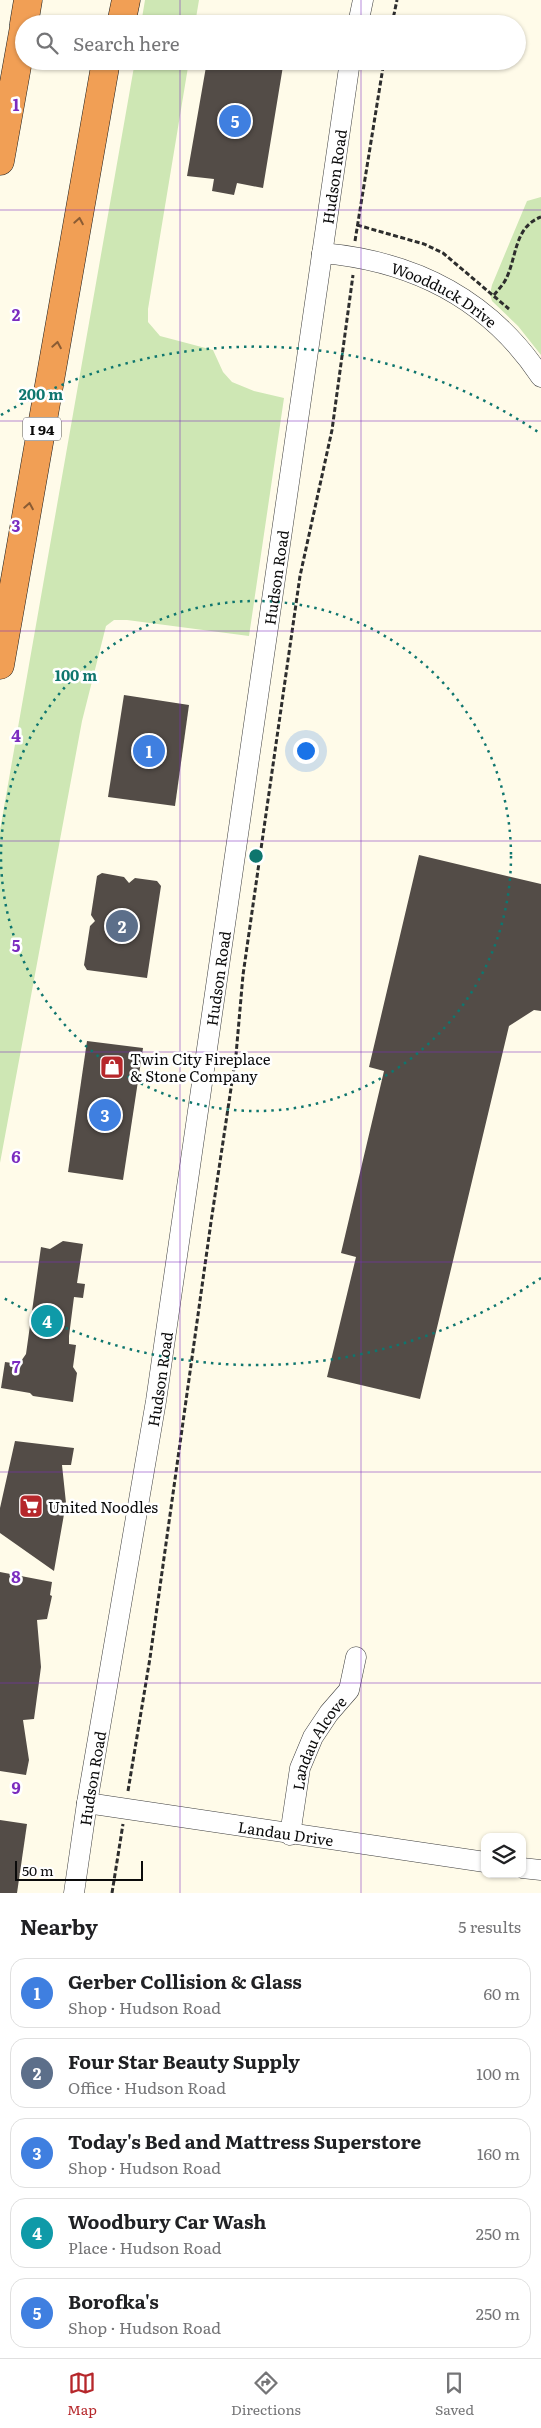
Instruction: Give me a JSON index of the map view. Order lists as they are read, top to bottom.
{
  "streets": {
    "highway": ["I 94"],
    "street": [
      "Hudson Road",
      "Woodduck Drive",
      "Landau Alcove",
      "Landau Drive"
    ]
  },
  "crossings": [
    ["Hudson Road", "Woodduck Drive"],
    ["Hudson Road", "Landau Drive"],
    ["Landau Alcove", "Landau Drive"]
  ],
  "places": {
    "shop": ["Twin City Fireplace & Stone Company"],
    "supermarket": ["United Noodles"]
  },
  "scale_bar": "50 m",
  "page": {
    "search": "Search here",
    "pins": [
      "5",
      "1",
      "2",
      "3",
      "4"
    ],
    "scale": "50 m",
    "heading": ["Nearby", "5 results"],
    "list": [
      {
        "mark": "1",
        "name": "Gerber Collision & Glass",
        "note": "Shop · Hudson Road",
        "value": "60 m"
      },
      {
        "mark": "2",
        "name": "Four Star Beauty Supply",
        "note": "Office · Hudson Road",
        "value": "100 m"
      },
      {
        "mark": "3",
        "name": "Today's Bed and Mattress Superstore",
        "note": "Shop · Hudson Road",
        "value": "160 m"
      },
      {
        "mark": "4",
        "name": "Woodbury Car Wash",
        "note": "Place · Hudson Road",
        "value": "250 m"
      },
      {
        "mark": "5",
        "name": "Borofka's",
        "note": "Shop · Hudson Road",
        "value": "250 m"
      }
    ],
    "nav": ["Map", "Directions", "Saved"]
  },
  "grid": {
    "rows": [
      "1",
      "2",
      "3",
      "4",
      "5",
      "6",
      "7",
      "8",
      "9"
    ]
  },
  "rings": ["200 m", "100 m"]
}
